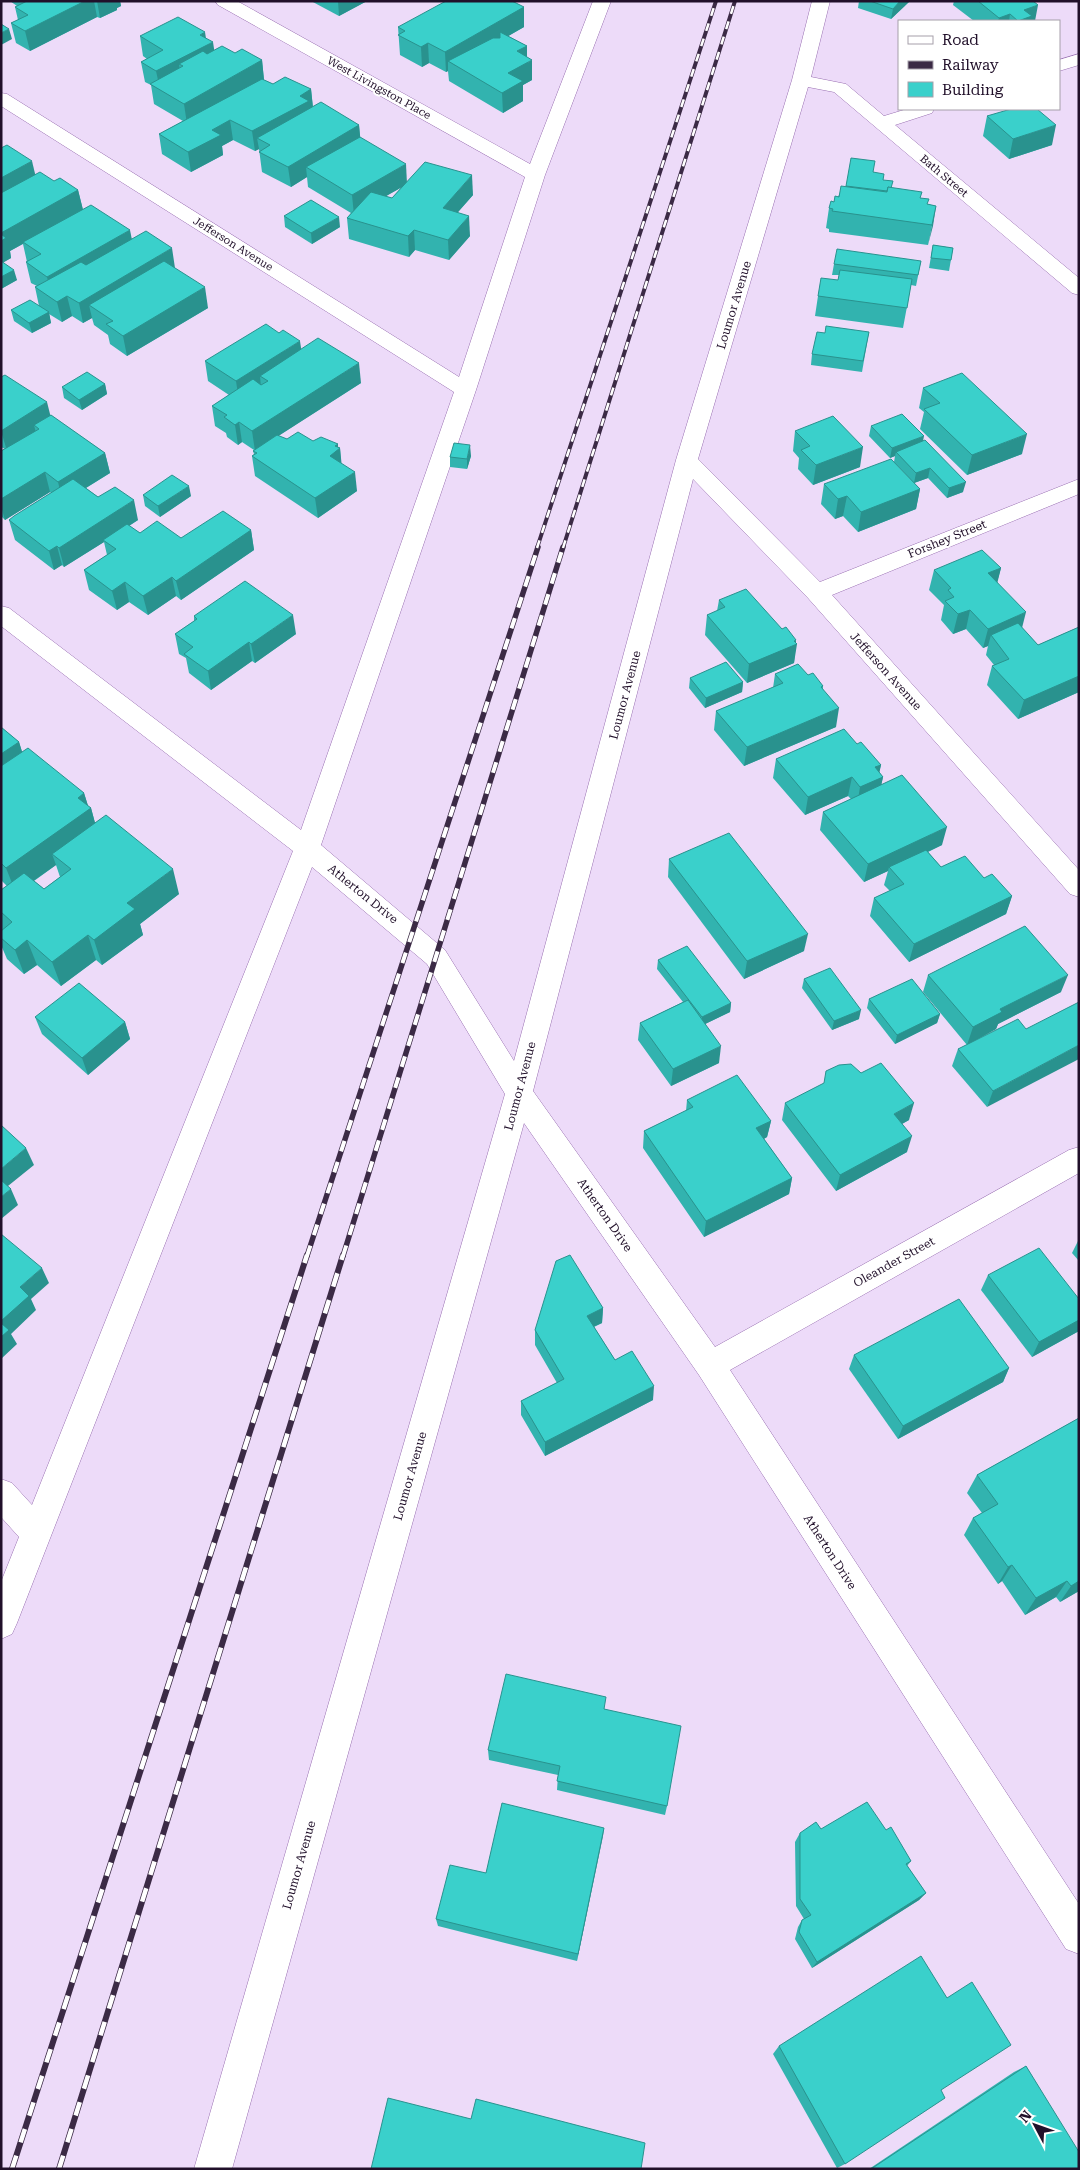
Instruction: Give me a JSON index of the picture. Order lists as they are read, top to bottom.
{
  "streets": {
    "street": [
      "West Livingston Place",
      "Bath Street",
      "Jefferson Avenue",
      "Loumor Avenue",
      "Forshey Street",
      "Atherton Drive",
      "Oleander Street"
    ]
  },
  "crossings": [
    ["Bath Street", "Loumor Avenue"],
    ["Jefferson Avenue", "Loumor Avenue"],
    ["Jefferson Avenue", "Forshey Street"],
    ["Loumor Avenue", "Atherton Drive"],
    ["Atherton Drive", "Oleander Street"]
  ],
  "legend": ["Road", "Railway", "Building"],
  "north": "top left"
}
